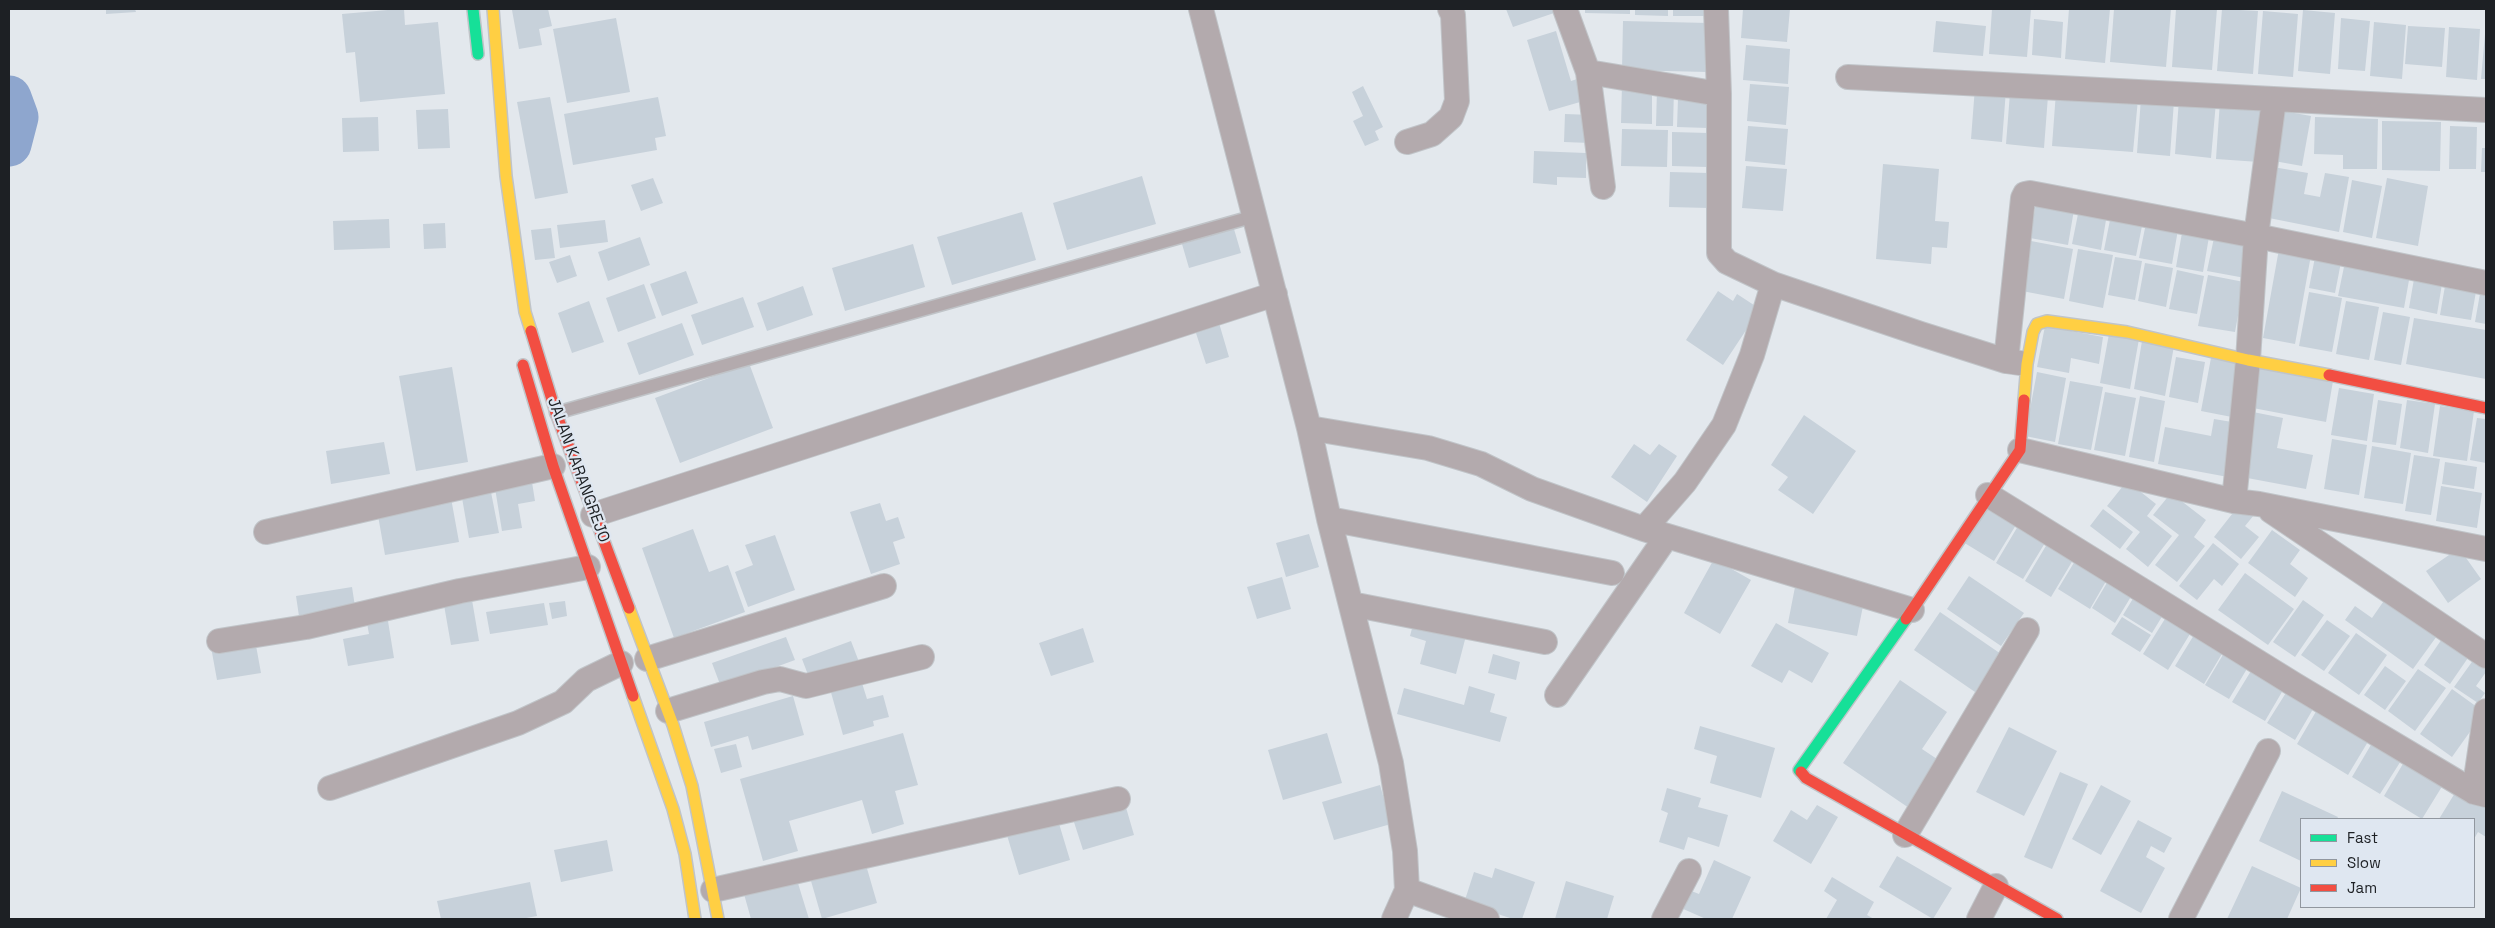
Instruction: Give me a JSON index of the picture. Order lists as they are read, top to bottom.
{
  "streets": {
    "main road": ["JALAN KARANGREJO"]
  },
  "legend": ["Fast", "Slow", "Jam"]
}
